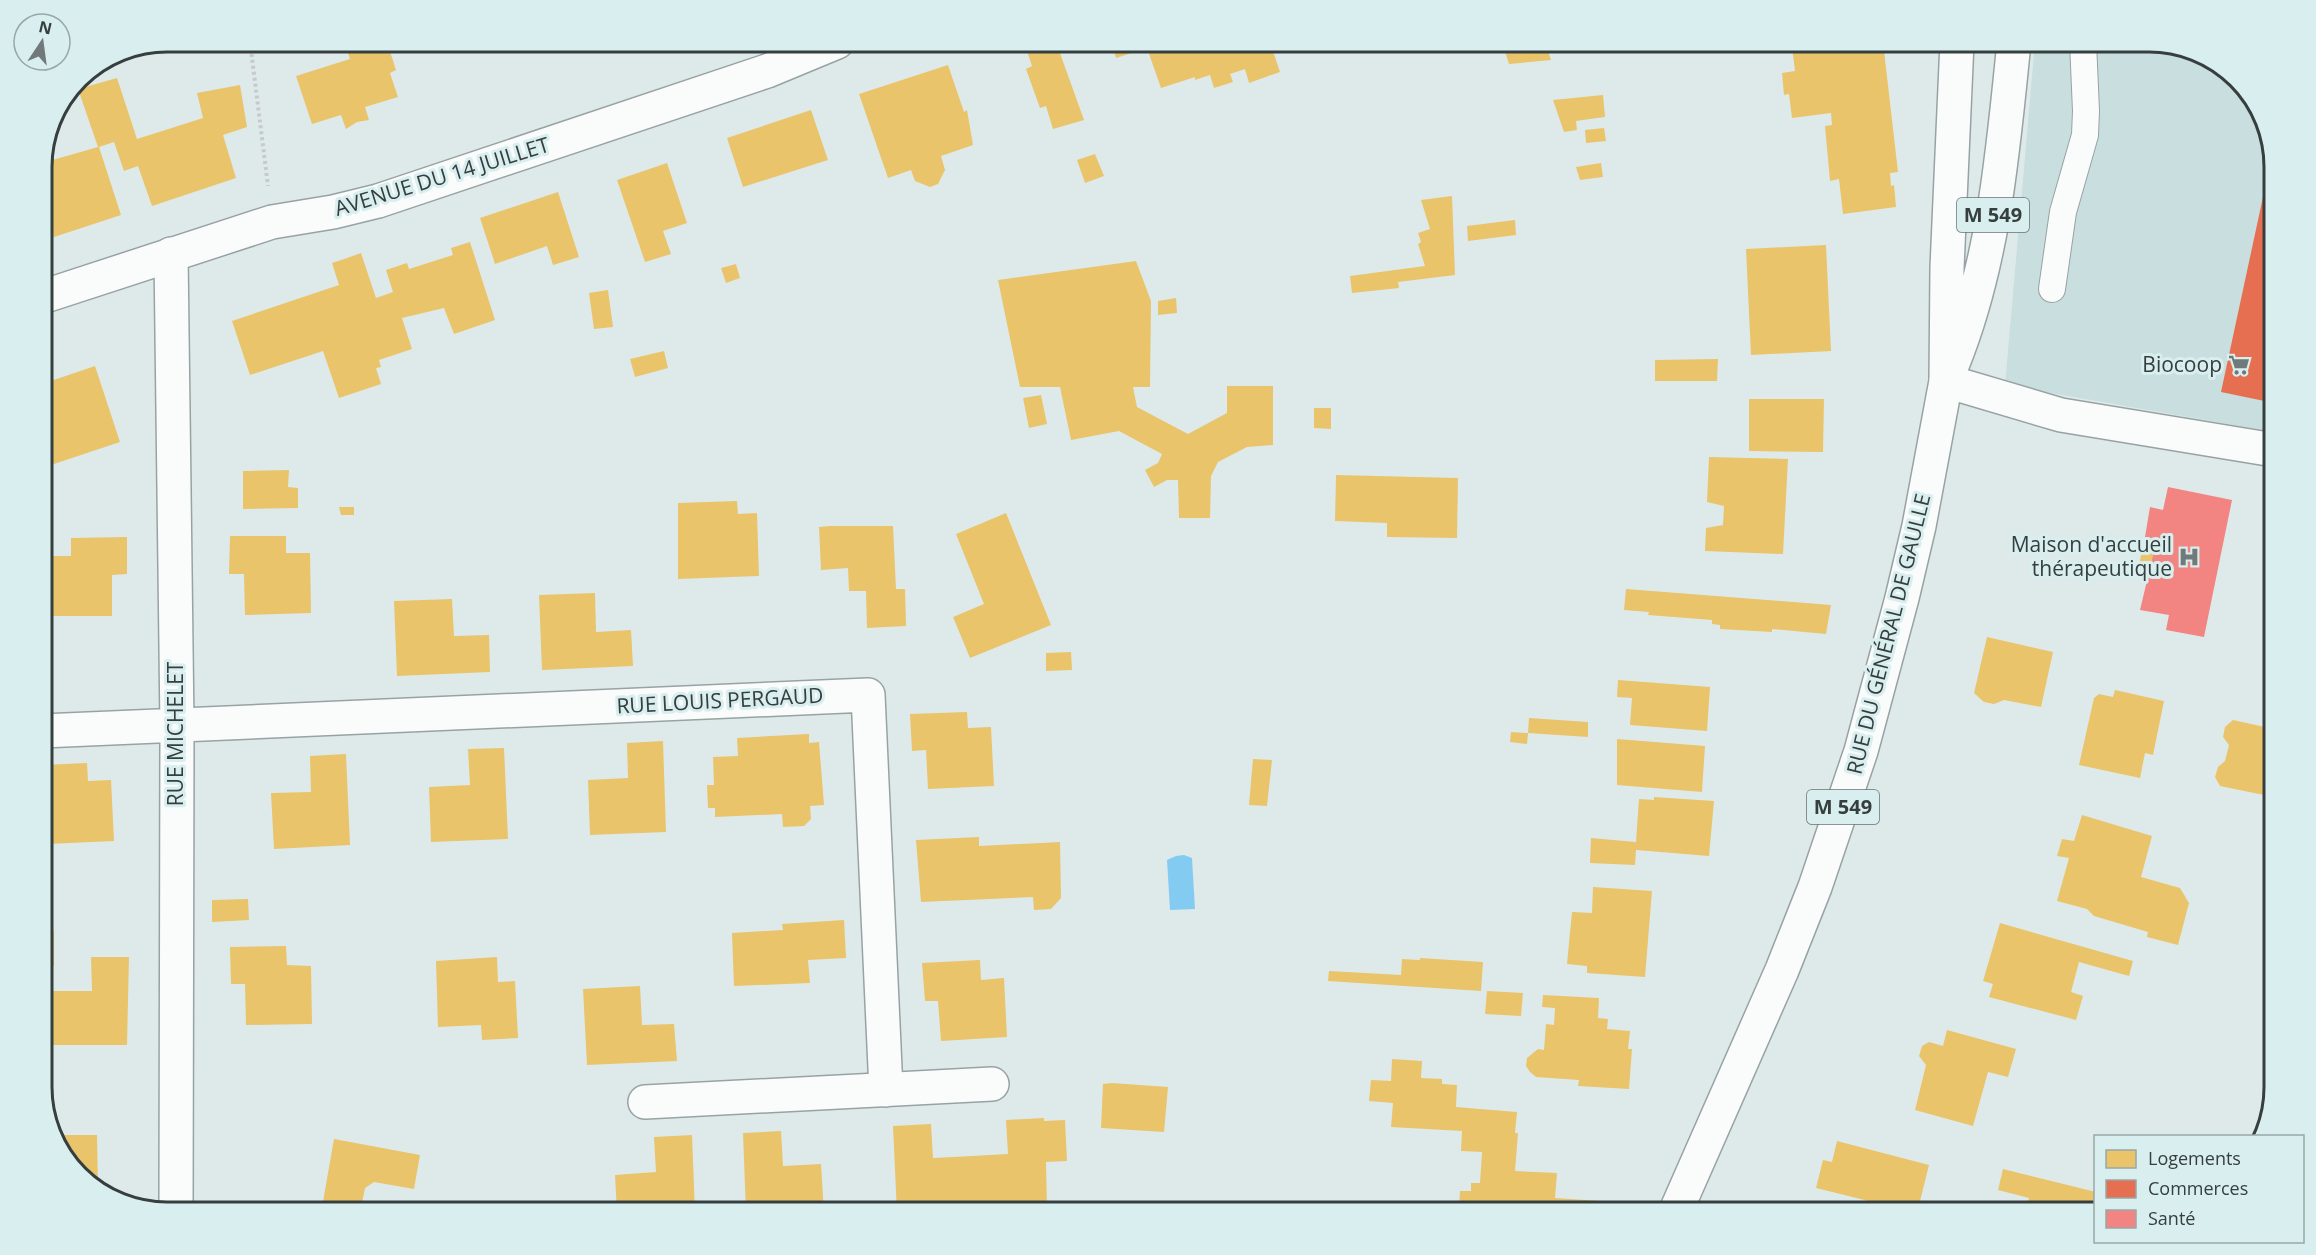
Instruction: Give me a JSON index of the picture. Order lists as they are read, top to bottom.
{
  "streets": {
    "street": [
      "AVENUE DU 14 JUILLET",
      "M 549",
      "RUE DU GÉNÉRAL DE GAULLE",
      "RUE LOUIS PERGAUD",
      "RUE MICHELET"
    ]
  },
  "crossings": [
    ["AVENUE DU 14 JUILLET", "RUE MICHELET"],
    ["RUE LOUIS PERGAUD", "RUE MICHELET"]
  ],
  "places": {
    "supermarket": ["Biocoop"],
    "hospital": ["Maison d'accueil thérapeutique"]
  },
  "legend": ["Logements", "Commerces", "Santé"],
  "north": "top"
}
